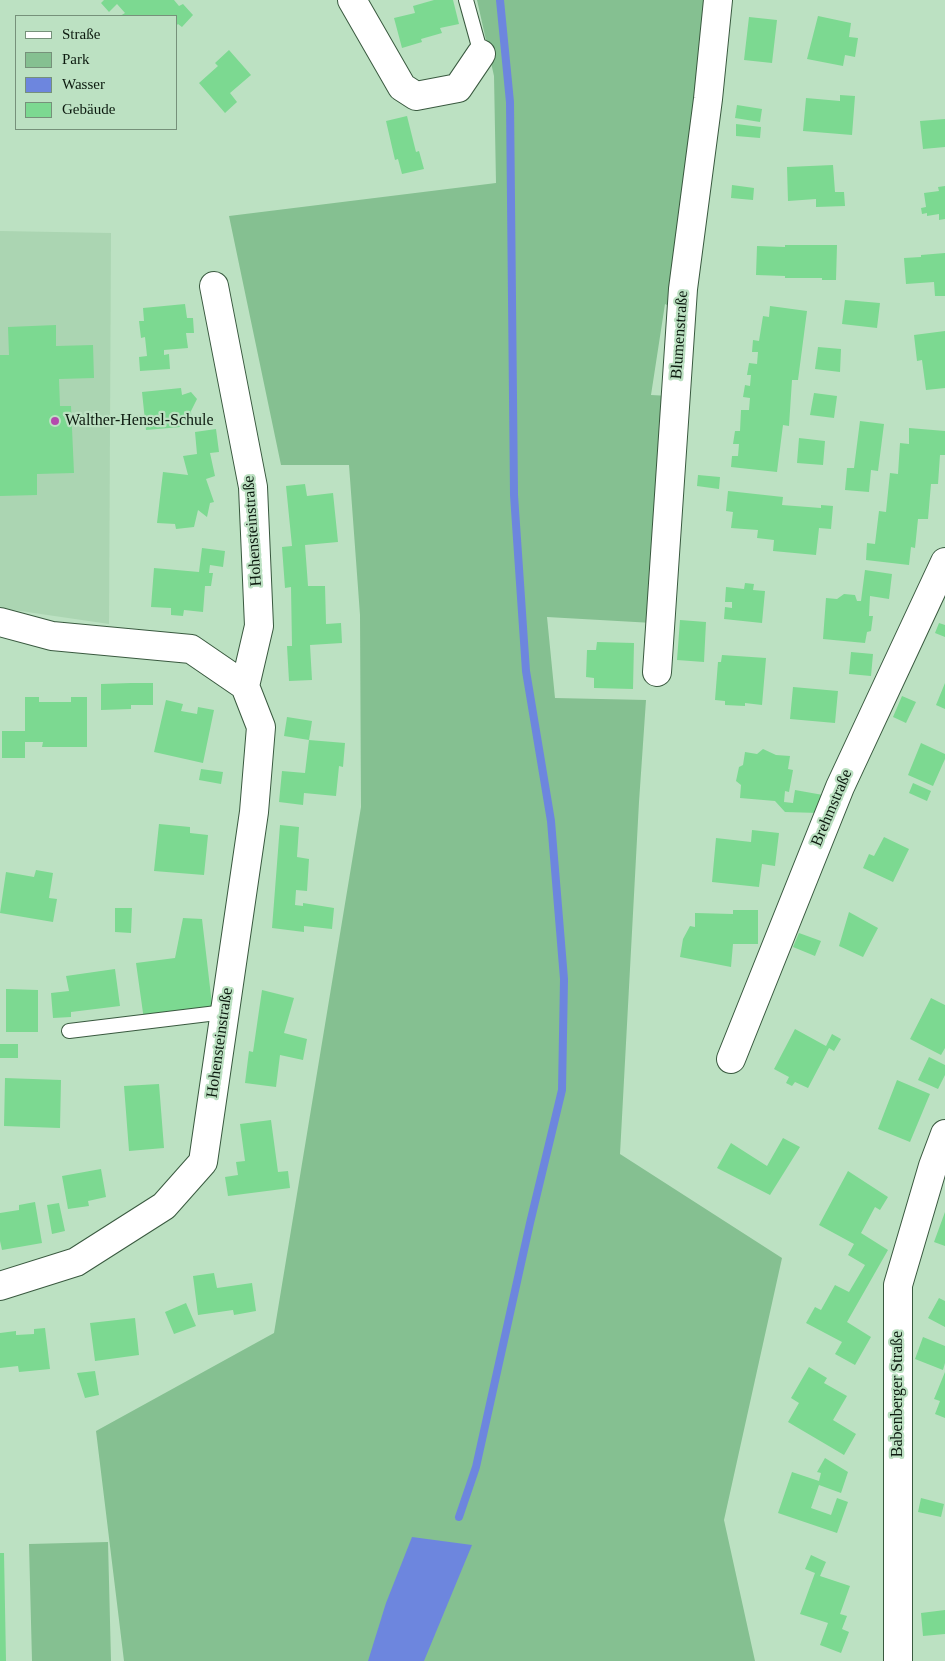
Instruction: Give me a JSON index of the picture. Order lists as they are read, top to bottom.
{
  "streets": {
    "street": [
      "Blumenstraße",
      "Hohensteinstraße",
      "Brehmstraße",
      "Babenberger Straße"
    ]
  },
  "places": ["Walther-Hensel-Schule"],
  "legend": [
    "Straße",
    "Park",
    "Wasser",
    "Gebäude"
  ]
}
